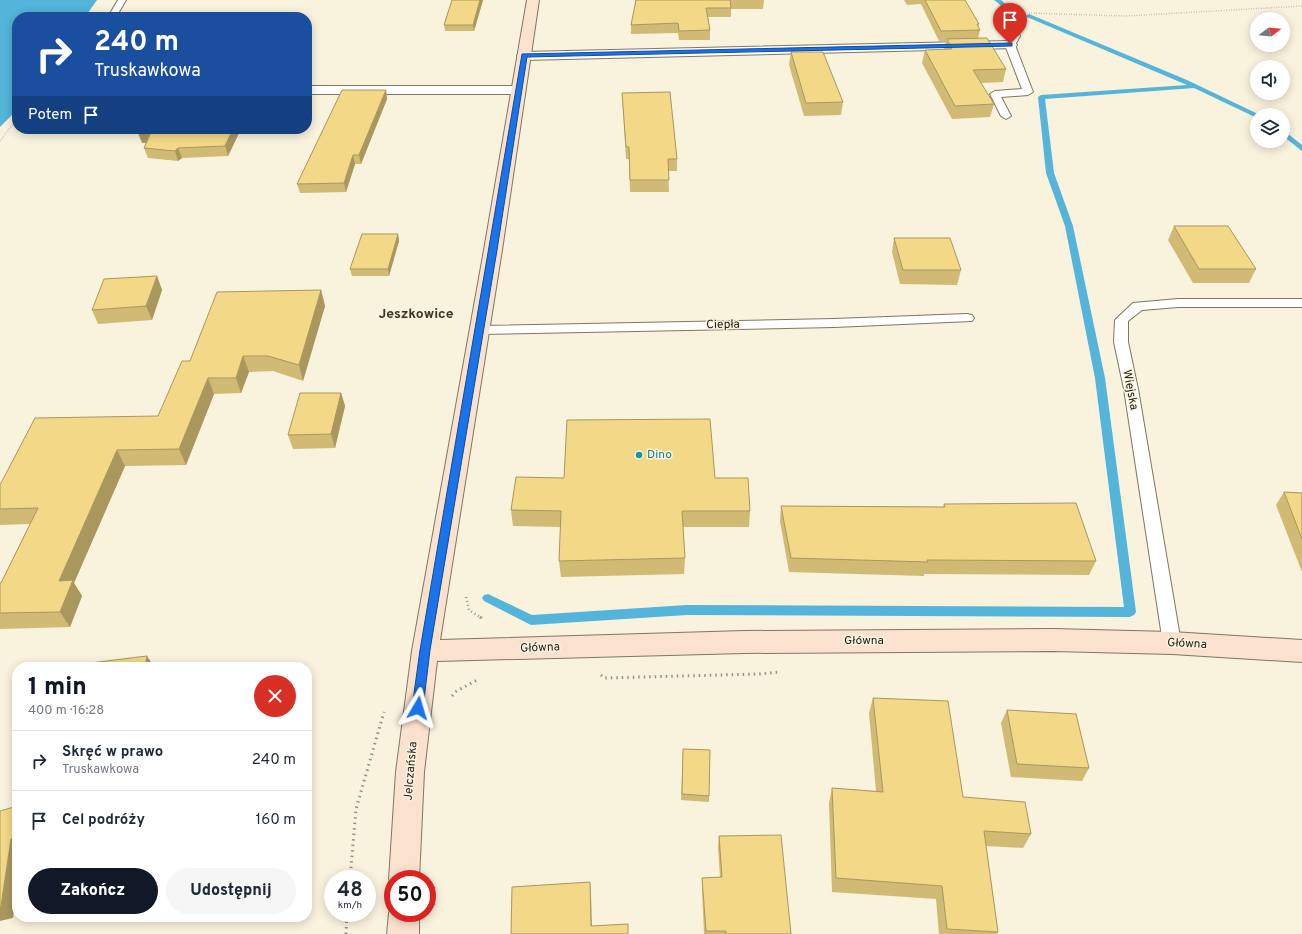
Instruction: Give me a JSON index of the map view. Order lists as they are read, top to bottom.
{
  "streets": {
    "main road": ["Główna", "Jelczańska"],
    "lane": ["Ciepła", "Wiejska"]
  },
  "crossings": [
    ["Ciepła", "Jelczańska"],
    ["Wiejska", "Główna"],
    ["Główna", "Jelczańska"]
  ],
  "districts": ["Jeszkowice"],
  "places": ["Dino"],
  "north": "right",
  "page": {
    "turn": ["240 m", "Truskawkowa"],
    "then": "Potem",
    "heading": ["1 min", "400 m · 16:28"],
    "list": [
      {
        "name": "Skręć w prawo",
        "note": "Truskawkowa",
        "value": "240 m"
      },
      {
        "name": "Cel podróży",
        "value": "160 m"
      }
    ],
    "buttons": ["Zakończ", "Udostępnij"],
    "speed": "48 km/h",
    "limit": "50"
  }
}
